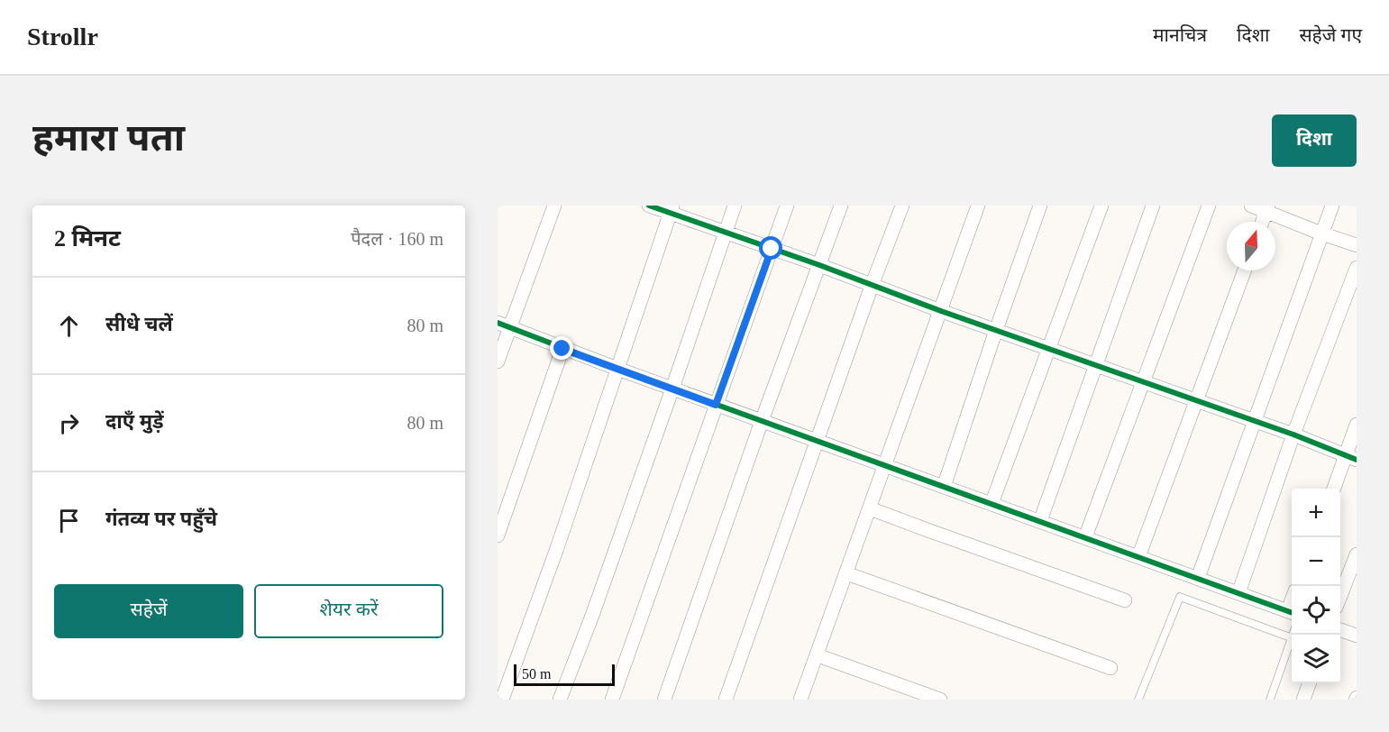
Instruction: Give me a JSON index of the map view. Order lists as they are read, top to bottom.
{
  "scale_bar": "50 m",
  "north": "top",
  "page": {
    "header": "Strollr",
    "nav": ["मानचित्र", "दिशा", "सहेजे गए"],
    "buttons": [
      "दिशा",
      ["सहेजें", "शेयर करें"]
    ],
    "title": "हमारा पता",
    "heading": ["2 मिनट", "पैदल · 160 m"],
    "list": [
      ["सीधे चलें", "80 m"],
      ["दाएँ मुड़ें", "80 m"],
      "गंतव्य पर पहुँचे"
    ],
    "map_buttons": ["+", "−"],
    "scale": "50 m"
  }
}
